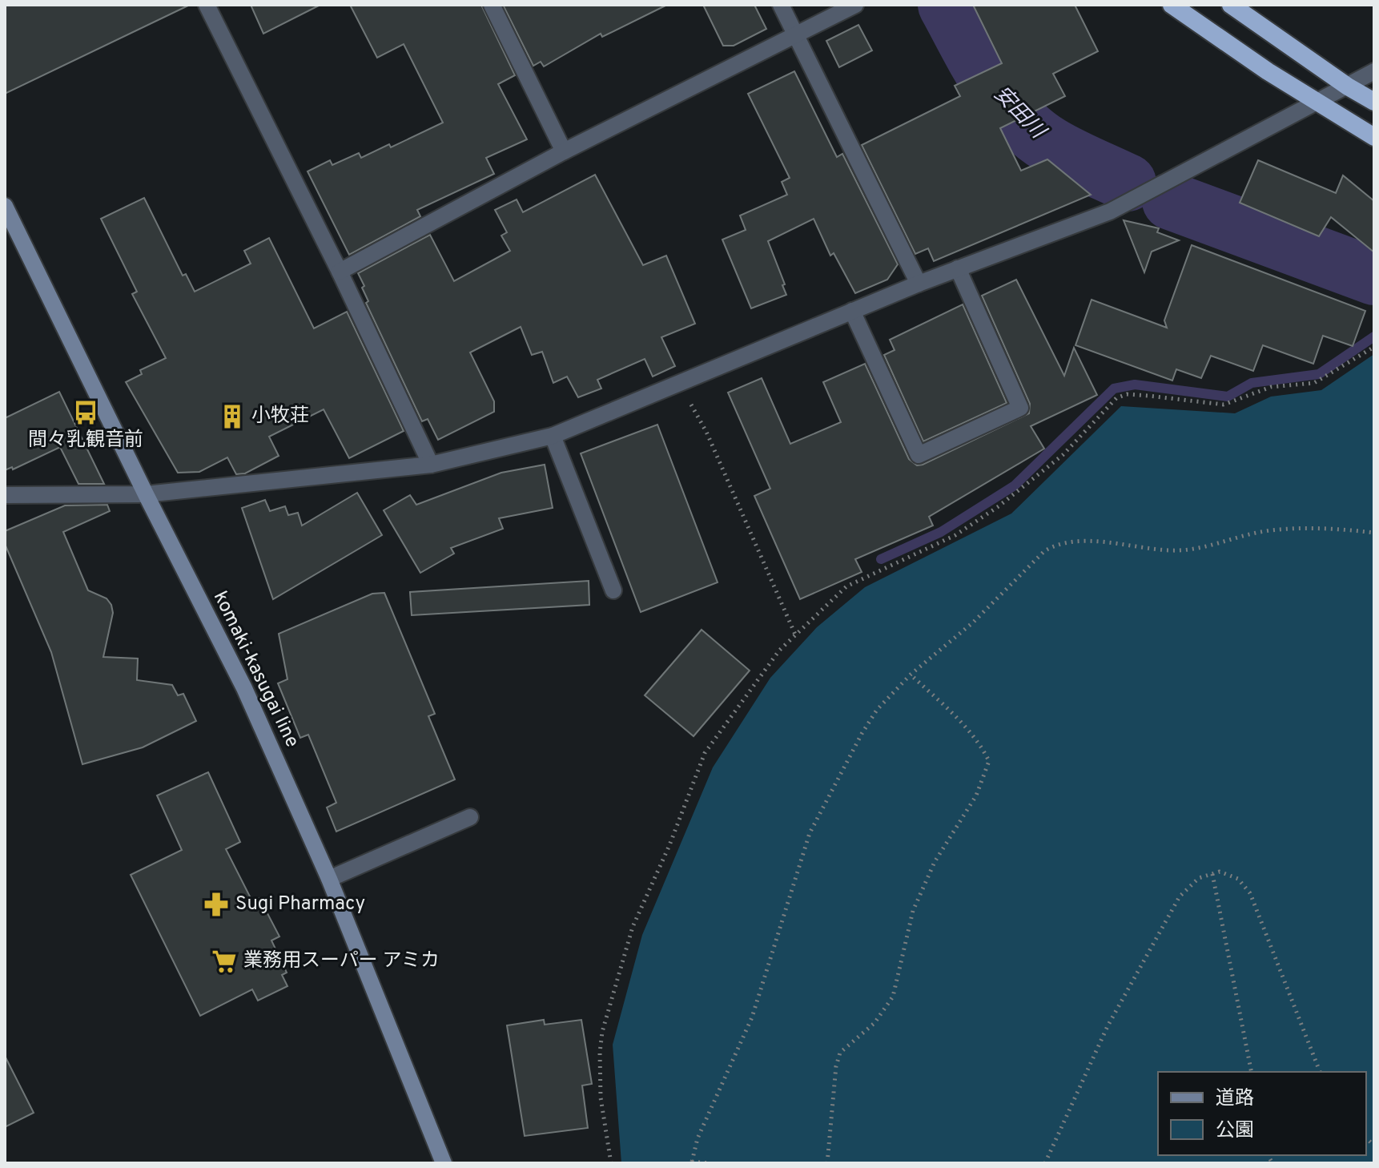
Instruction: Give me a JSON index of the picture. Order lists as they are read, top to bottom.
{
  "streets": {
    "main road": ["komaki-kasugai line"]
  },
  "water": ["安田川"],
  "places": {
    "bus stop": ["間々乳観音前"],
    "building": ["小牧荘"],
    "pharmacy": ["Sugi Pharmacy"],
    "supermarket": ["業務用スーパー アミカ"]
  },
  "legend": ["道路", "公園"]
}
